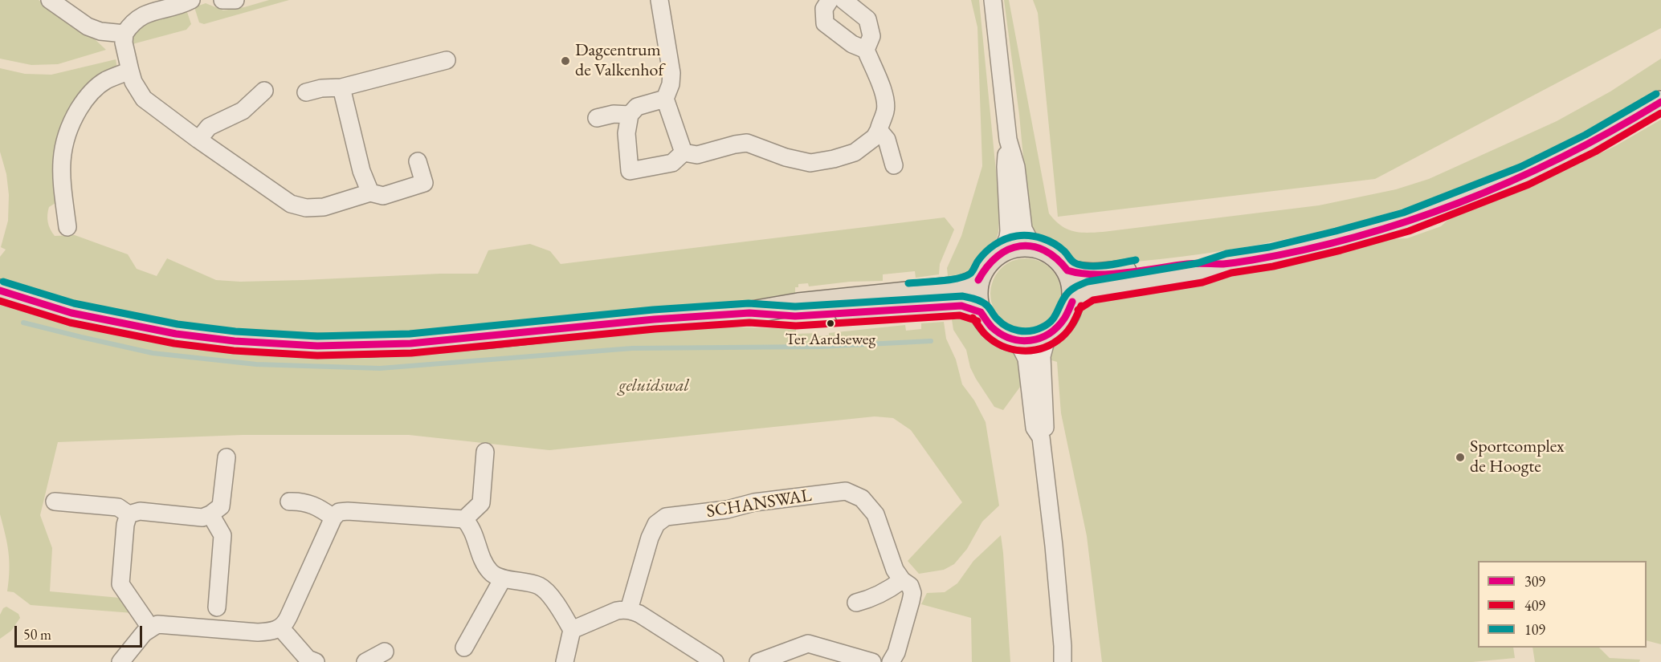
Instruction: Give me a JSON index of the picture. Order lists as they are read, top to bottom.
{
  "streets": {
    "street": ["SCHANSWAL"]
  },
  "parks": ["geluidswal"],
  "places": ["Dagcentrum de Valkenhof", "Ter Aardseweg", "Sportcomplex de Hoogte"],
  "lines": ["transit line 109", "transit line 309", "transit line 409"],
  "legend": ["309", "409", "109"],
  "scale_bar": "50 m"
}
